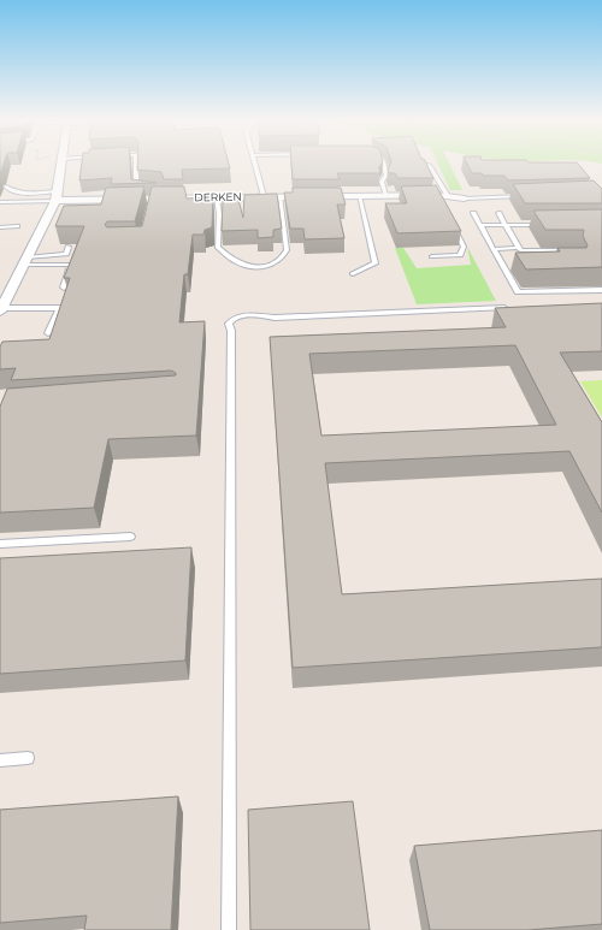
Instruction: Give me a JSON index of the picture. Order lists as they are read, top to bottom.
{
  "streets": {
    "street": ["DERKEN"]
  }
}
